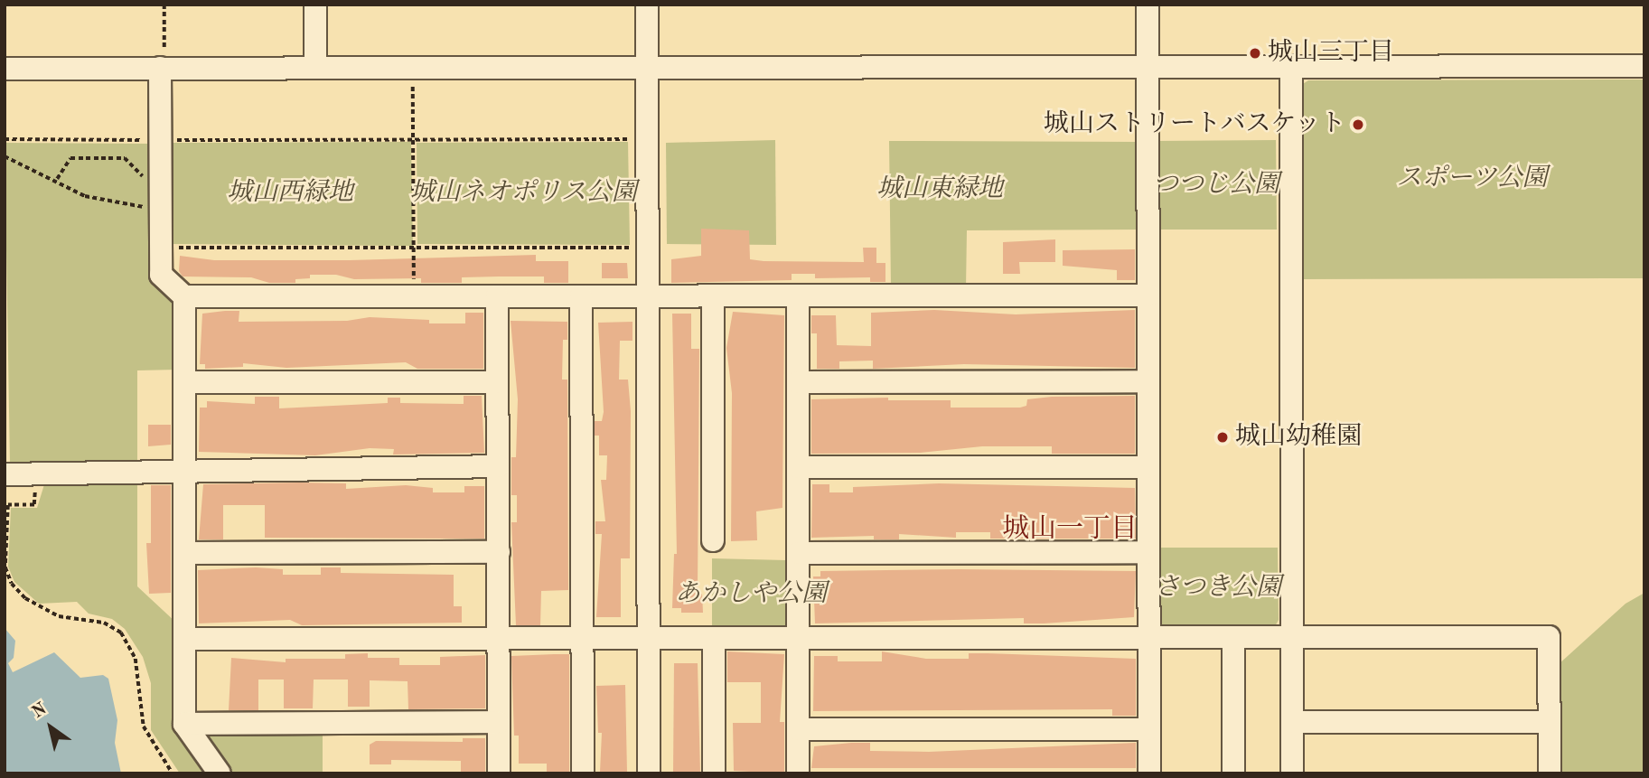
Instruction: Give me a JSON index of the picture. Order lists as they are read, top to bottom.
{
  "districts": ["城山一丁目"],
  "parks": [
    "スポーツ公園",
    "つつじ公園",
    "城山東緑地",
    "城山西緑地",
    "城山ネオポリス公園",
    "さつき公園",
    "あかしや公園"
  ],
  "places": ["城山三丁目", "城山ストリートバスケット", "城山幼稚園"],
  "north": "top left"
}
